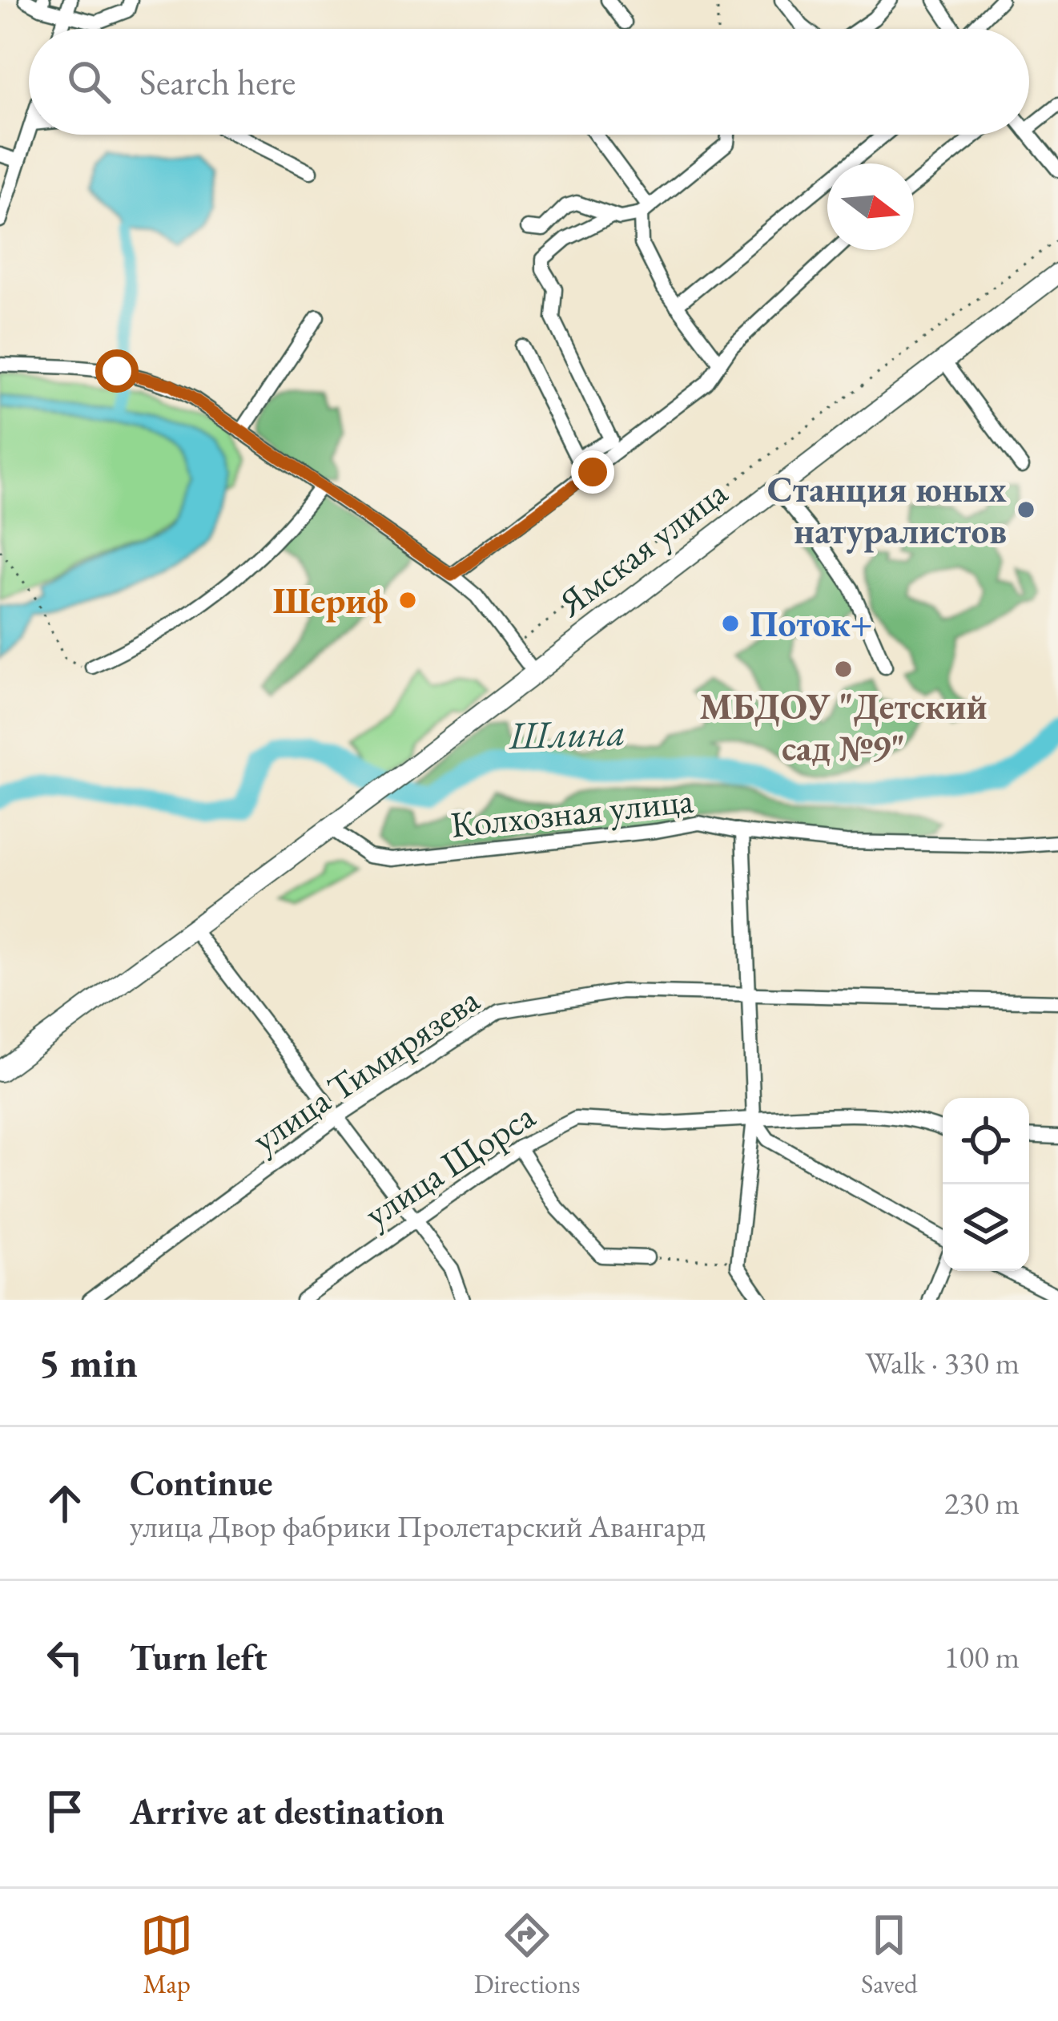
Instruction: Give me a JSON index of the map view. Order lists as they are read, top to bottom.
{
  "streets": {
    "highway": ["Ямская улица"],
    "street": ["Колхозная улица", "улица Тимирязева", "улица Щорса"]
  },
  "crossings": [
    ["Ямская улица", "Колхозная улица"]
  ],
  "water": ["Шлина"],
  "places": [
    "Станция юных натуралистов",
    "Шериф",
    "Поток+",
    "МБДОУ \"Детский сад №9\""
  ],
  "north": "right",
  "page": {
    "search": "Search here",
    "heading": ["5 min", "Walk · 330 m"],
    "list": [
      ["Continue", "улица Двор фабрики Пролетарский Авангард", "230 m"],
      ["Turn left", "100 m"],
      "Arrive at destination"
    ],
    "nav": ["Map", "Directions", "Saved"]
  }
}
